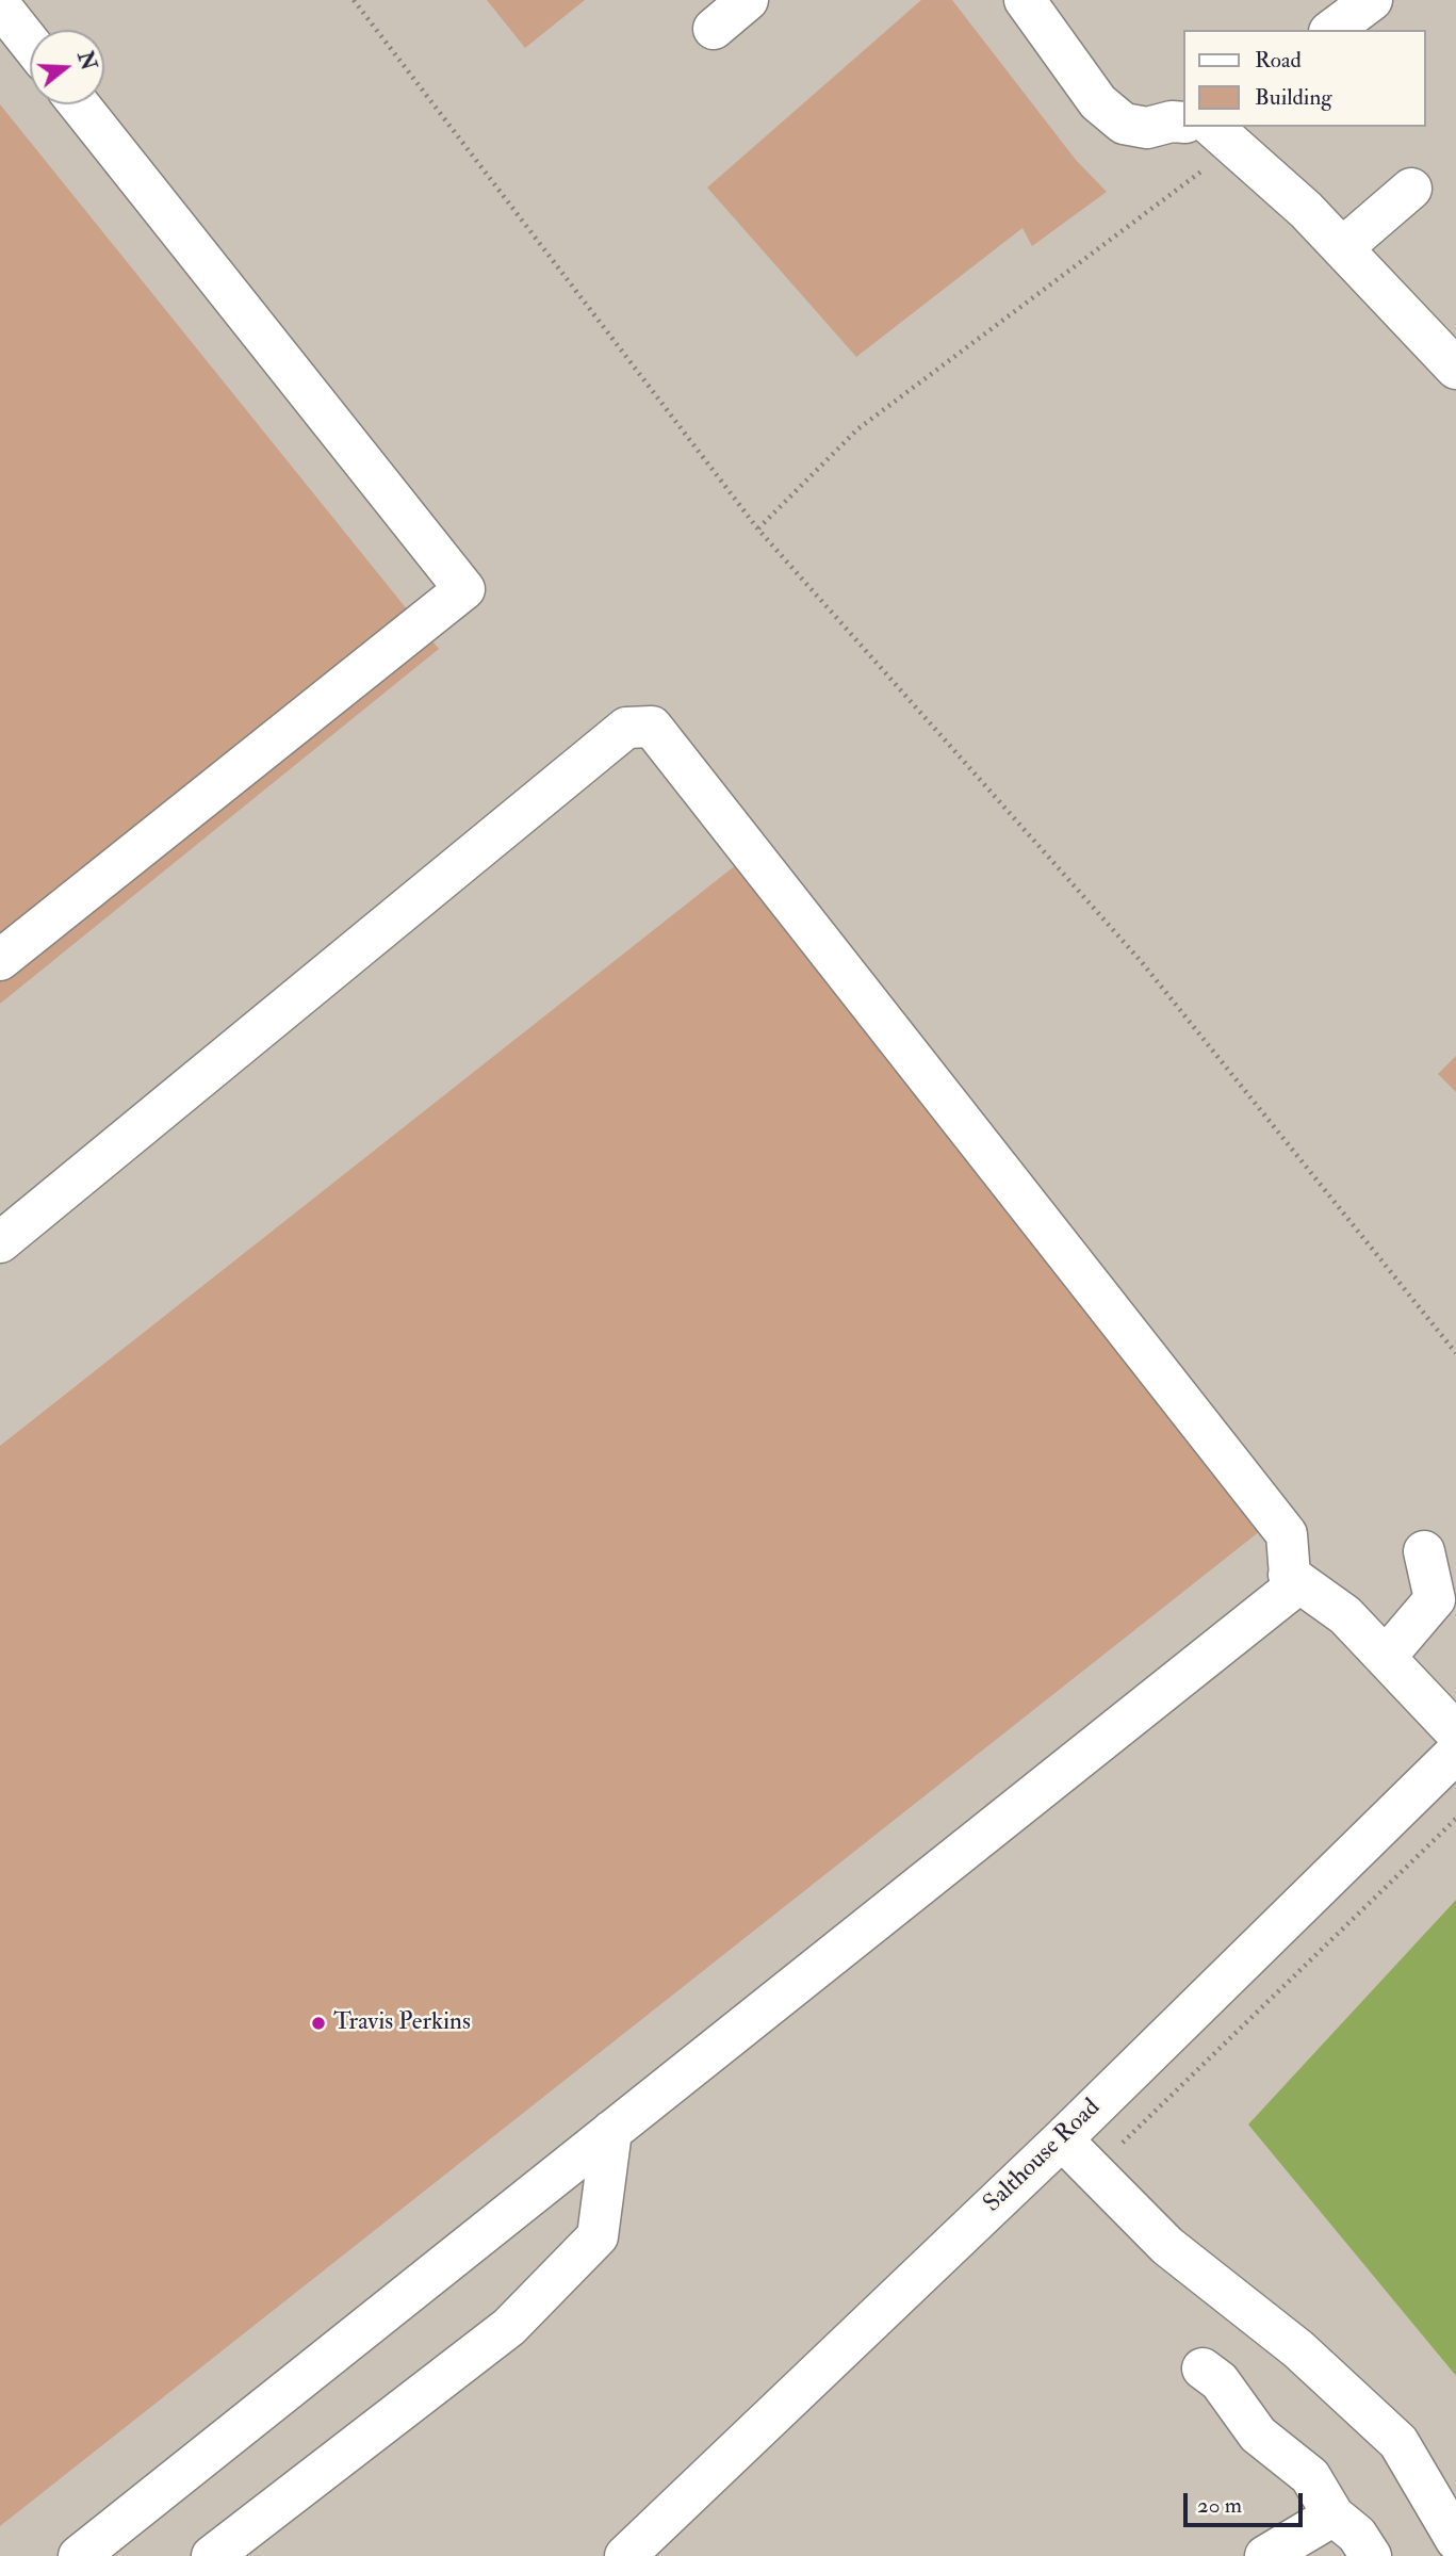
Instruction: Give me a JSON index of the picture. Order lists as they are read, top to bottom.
{
  "streets": {
    "street": ["Salthouse Road"]
  },
  "places": ["Travis Perkins"],
  "legend": ["Road", "Building"],
  "scale_bar": "20 m",
  "north": "right"
}
